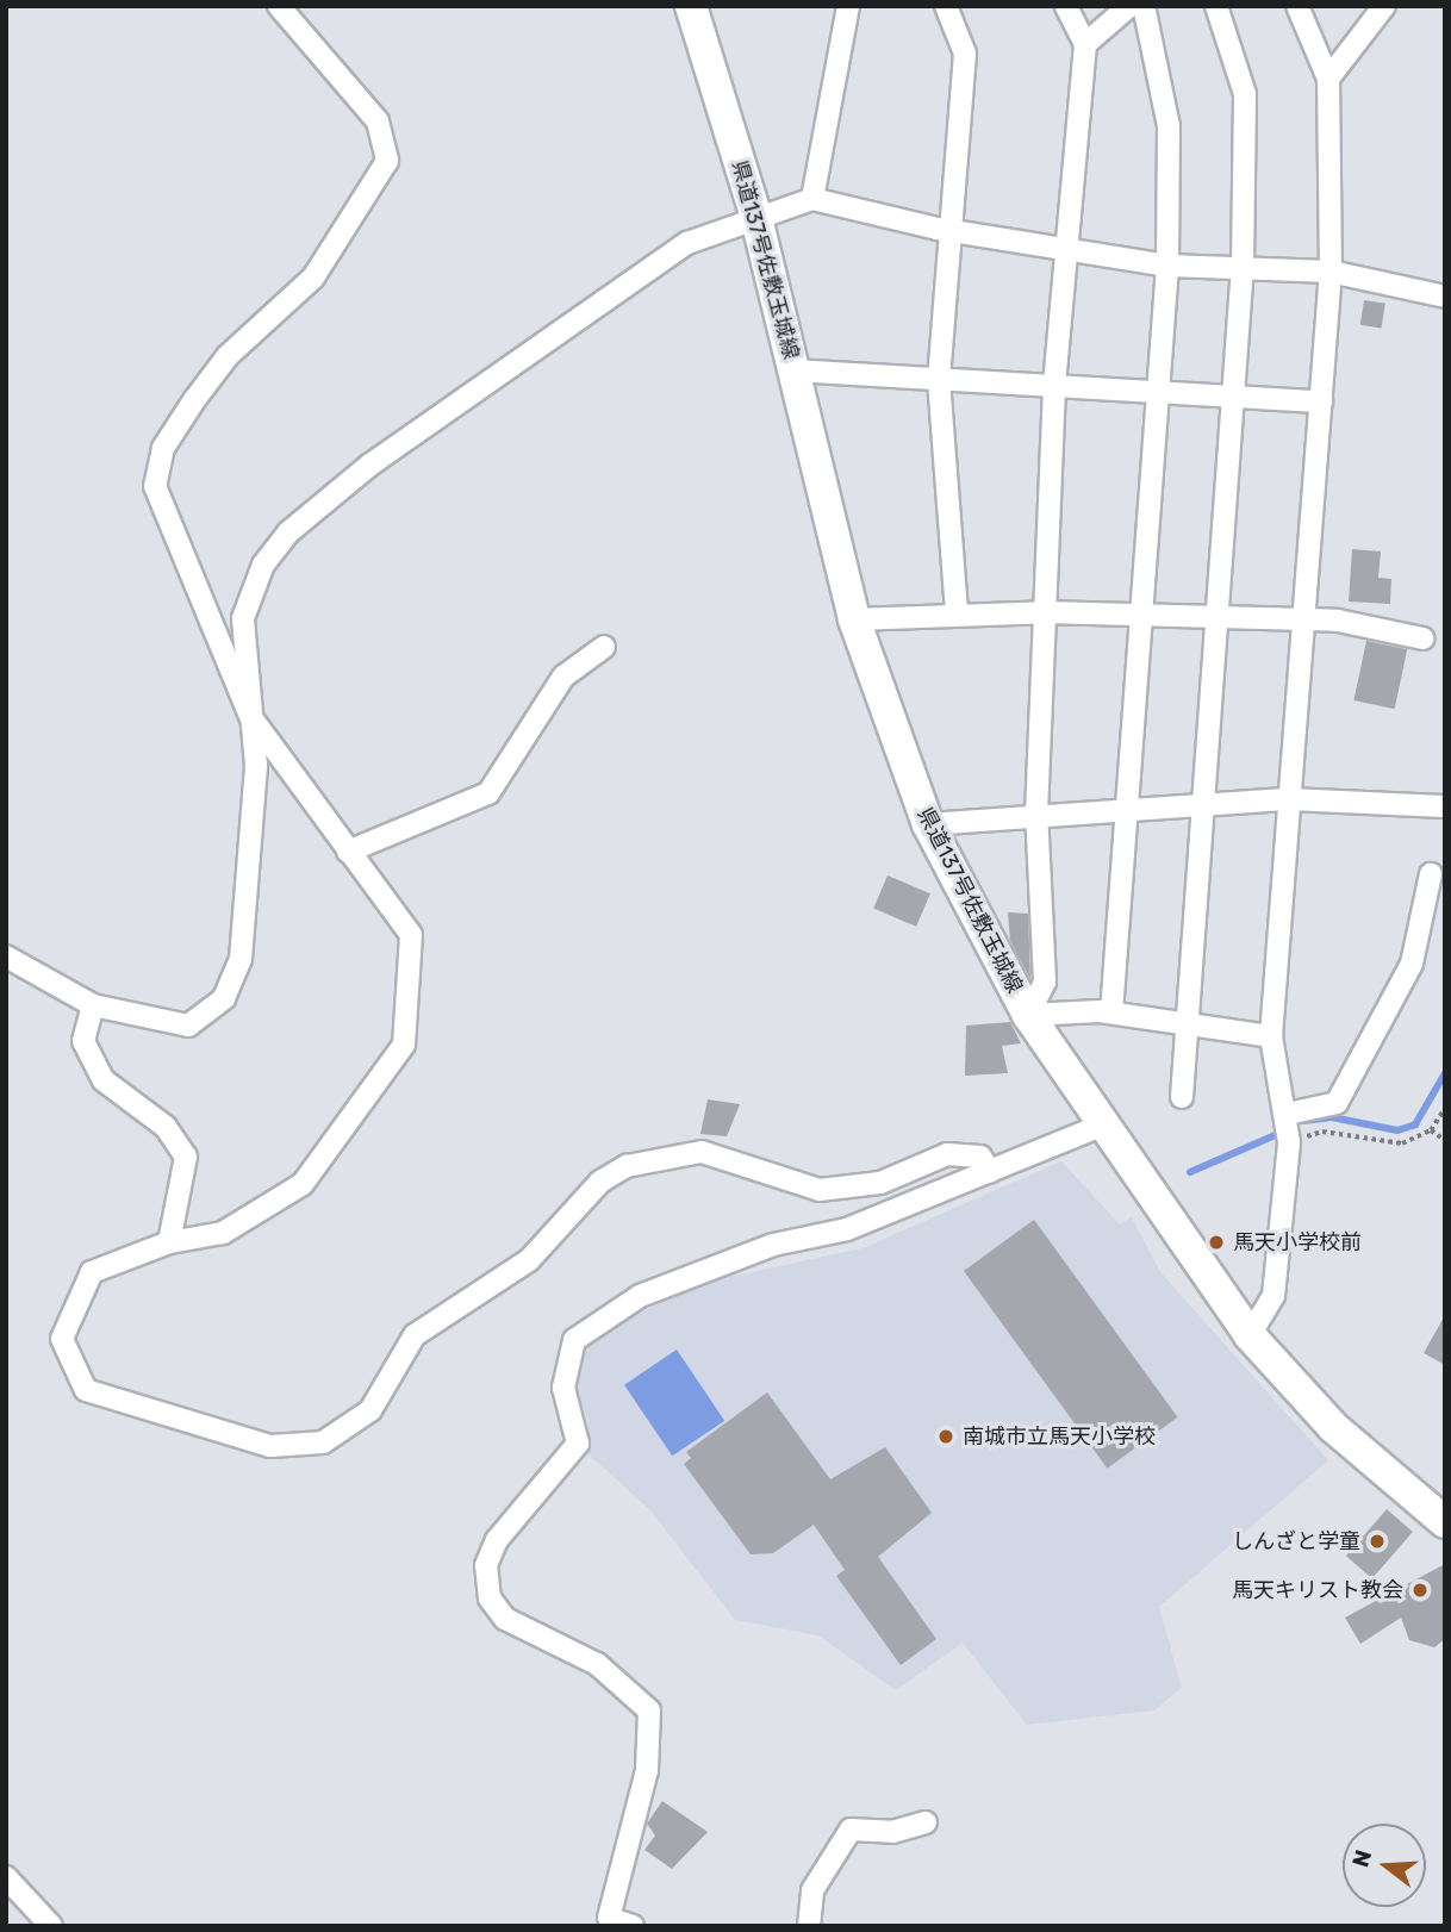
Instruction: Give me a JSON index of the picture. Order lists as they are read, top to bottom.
{
  "streets": {
    "main road": ["県道137号佐敷玉城線"]
  },
  "places": [
    "馬天小学校前",
    "南城市立馬天小学校",
    "しんざと学童",
    "馬天キリスト教会"
  ],
  "north": "left"
}
